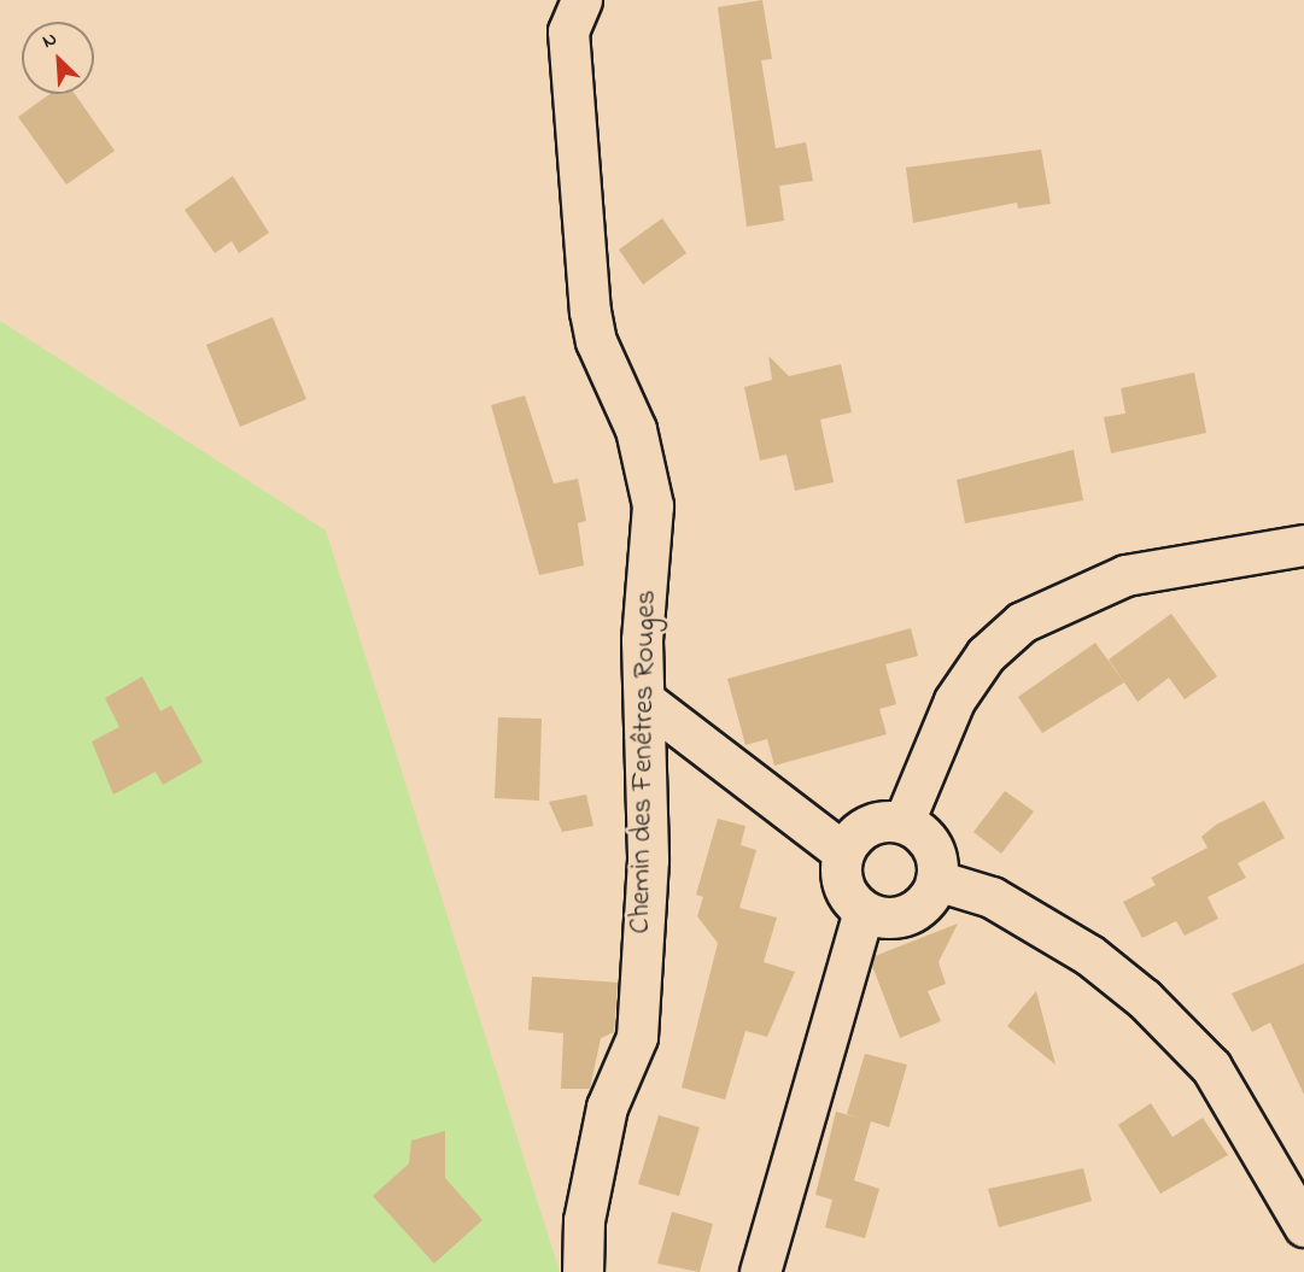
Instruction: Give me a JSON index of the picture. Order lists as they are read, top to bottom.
{
  "streets": {
    "street": ["Chemin des Fenêtres Rouges"]
  },
  "north": "top left"
}
